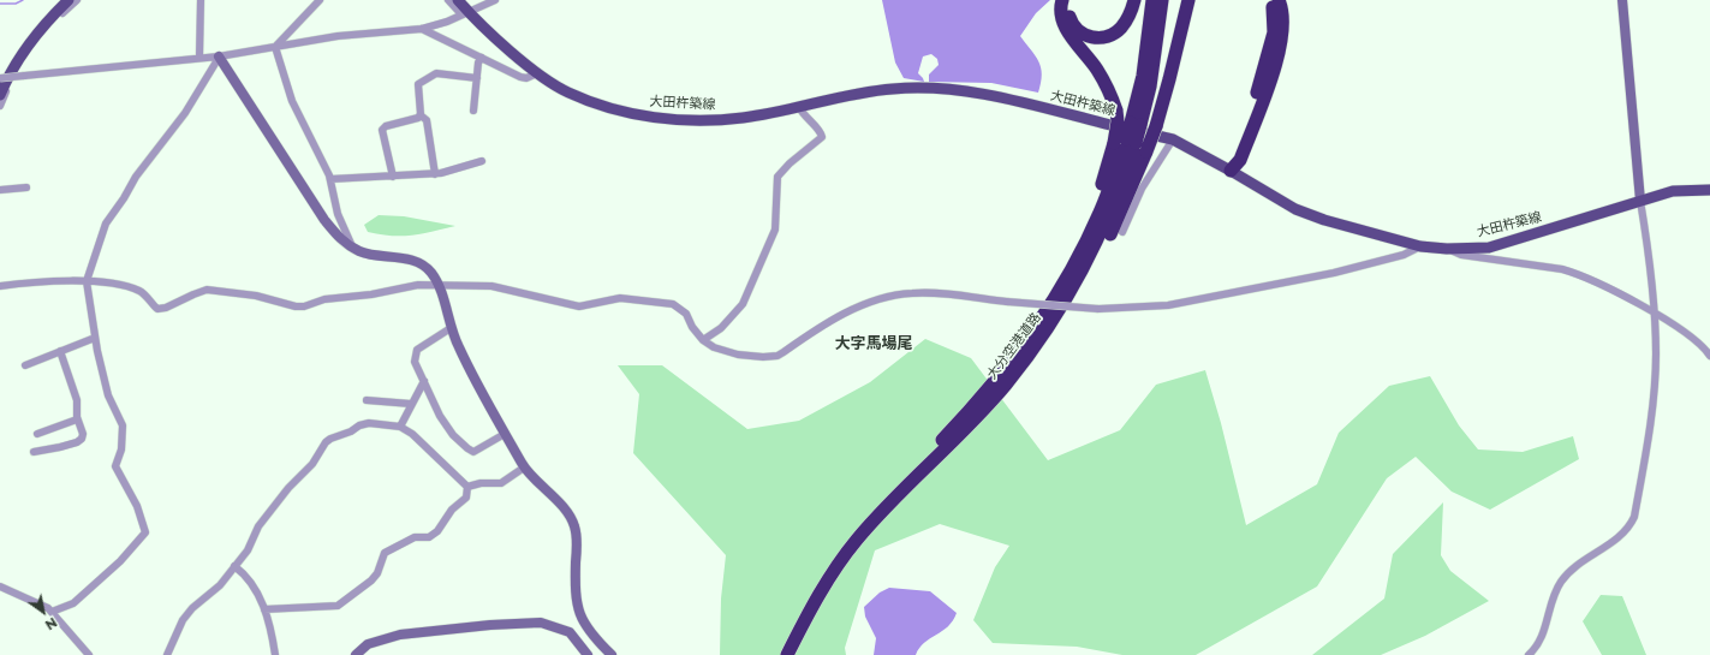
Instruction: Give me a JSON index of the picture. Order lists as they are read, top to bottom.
{
  "streets": {
    "highway": ["大分空港道路"],
    "main road": ["大田杵築線"]
  },
  "districts": ["大字馬場尾"],
  "north": "bottom right"
}
